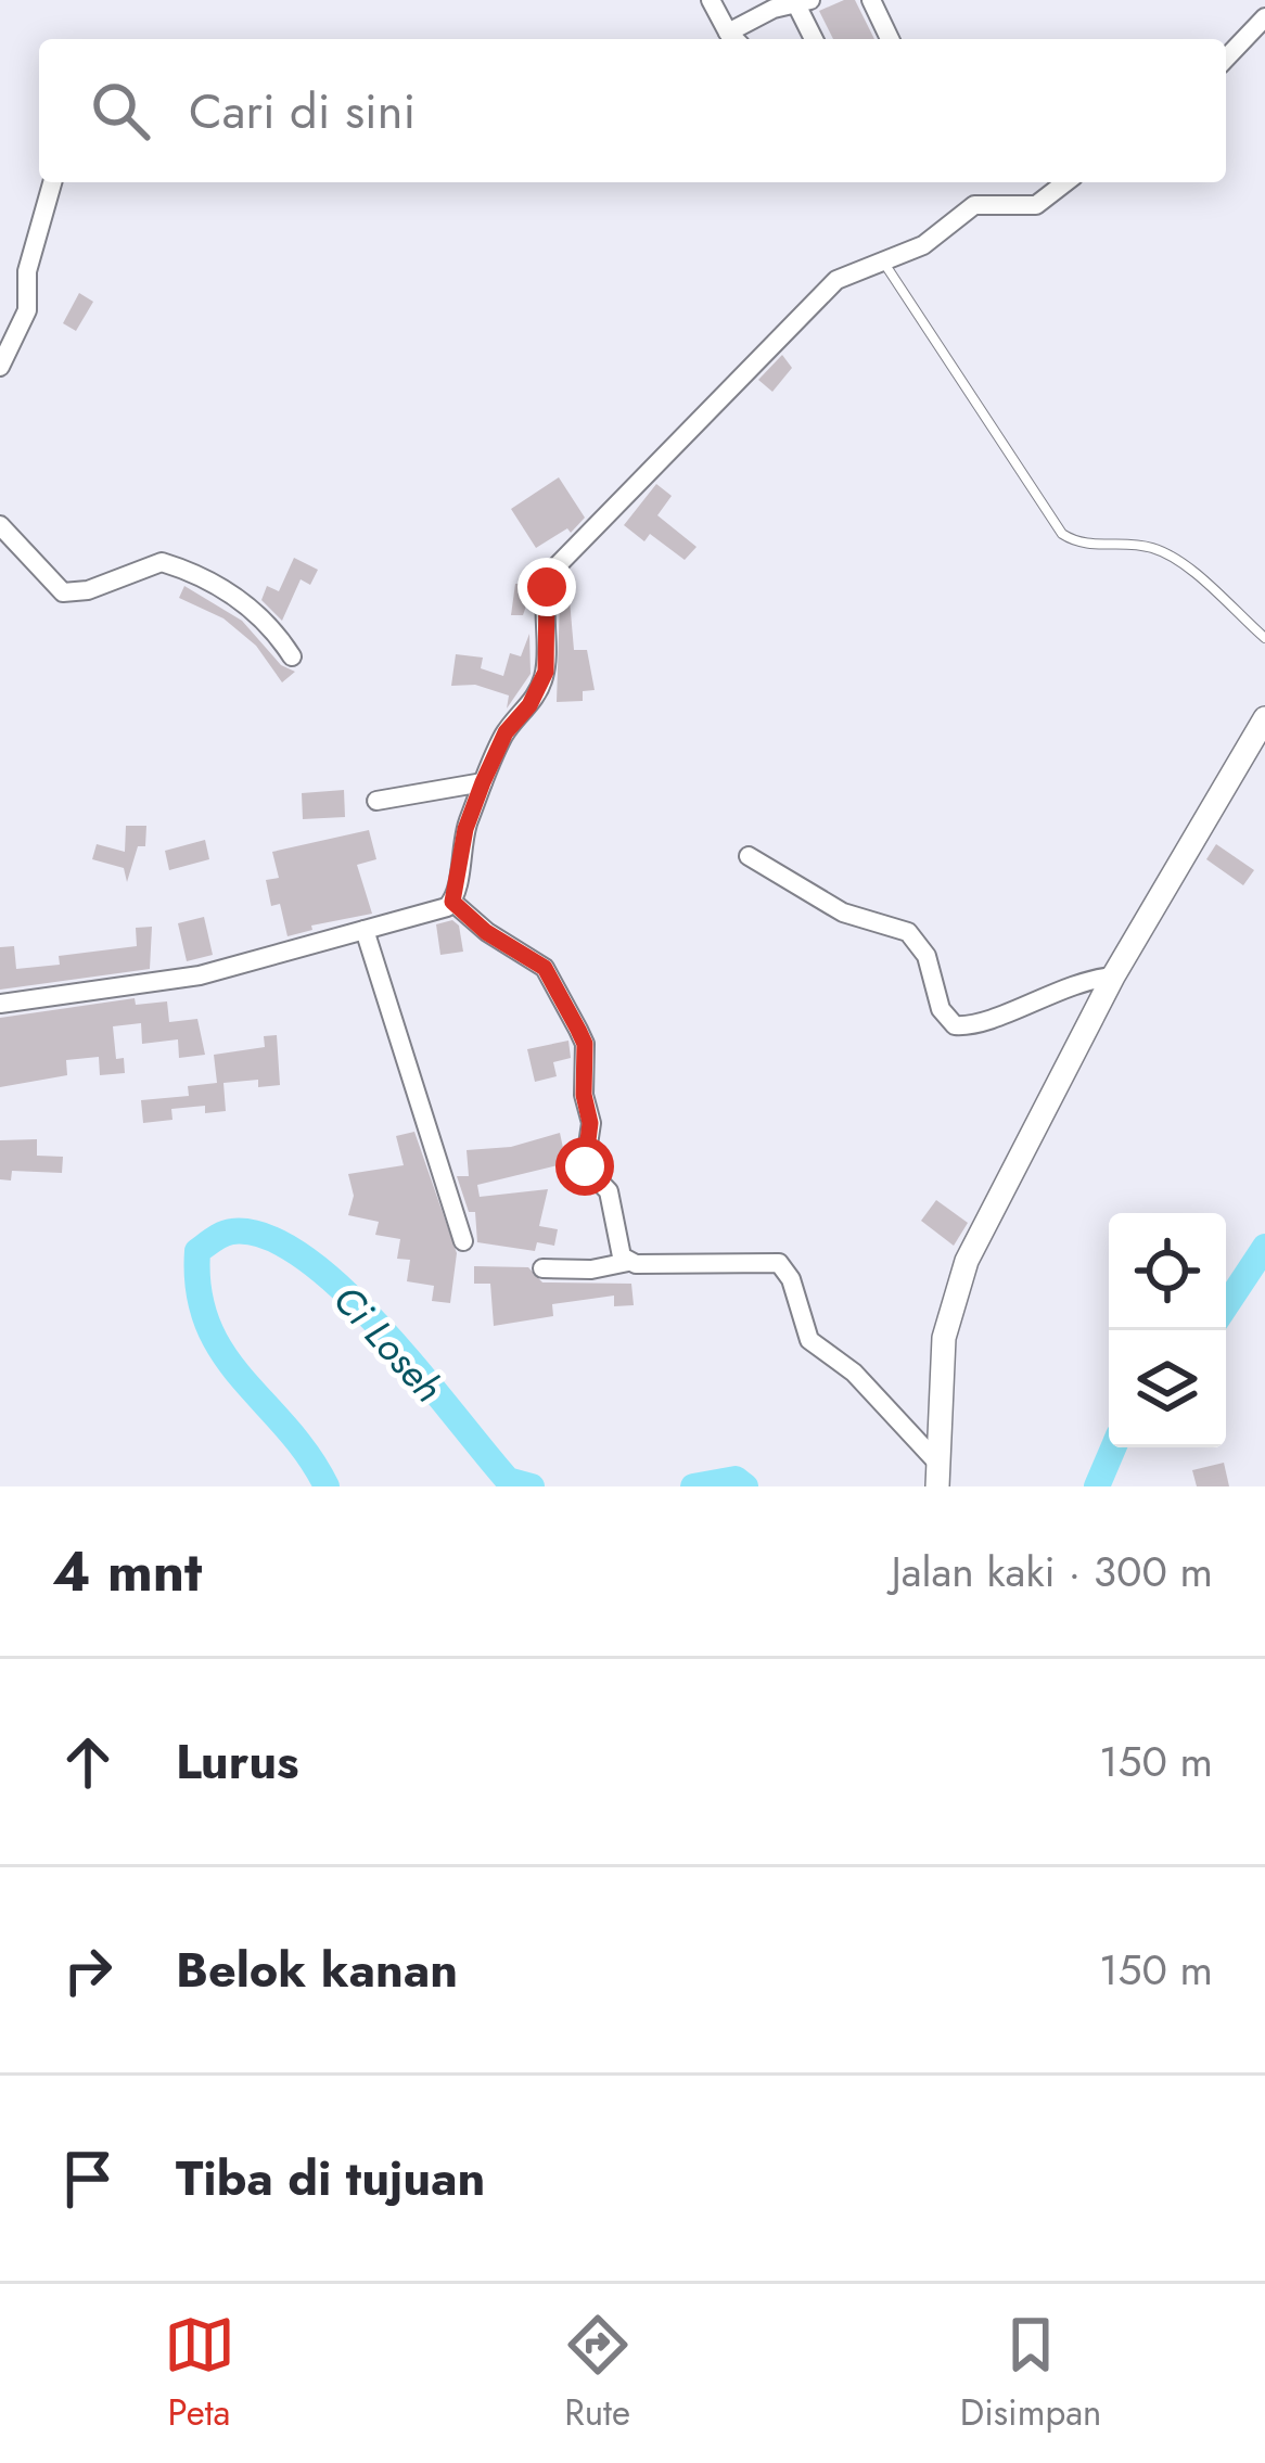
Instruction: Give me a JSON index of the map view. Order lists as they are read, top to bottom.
{
  "water": ["Ci Loseh"],
  "page": {
    "search": "Cari di sini",
    "heading": ["4 mnt", "Jalan kaki · 300 m"],
    "list": [
      ["Lurus", "150 m"],
      ["Belok kanan", "150 m"],
      "Tiba di tujuan"
    ],
    "nav": ["Peta", "Rute", "Disimpan"]
  }
}
